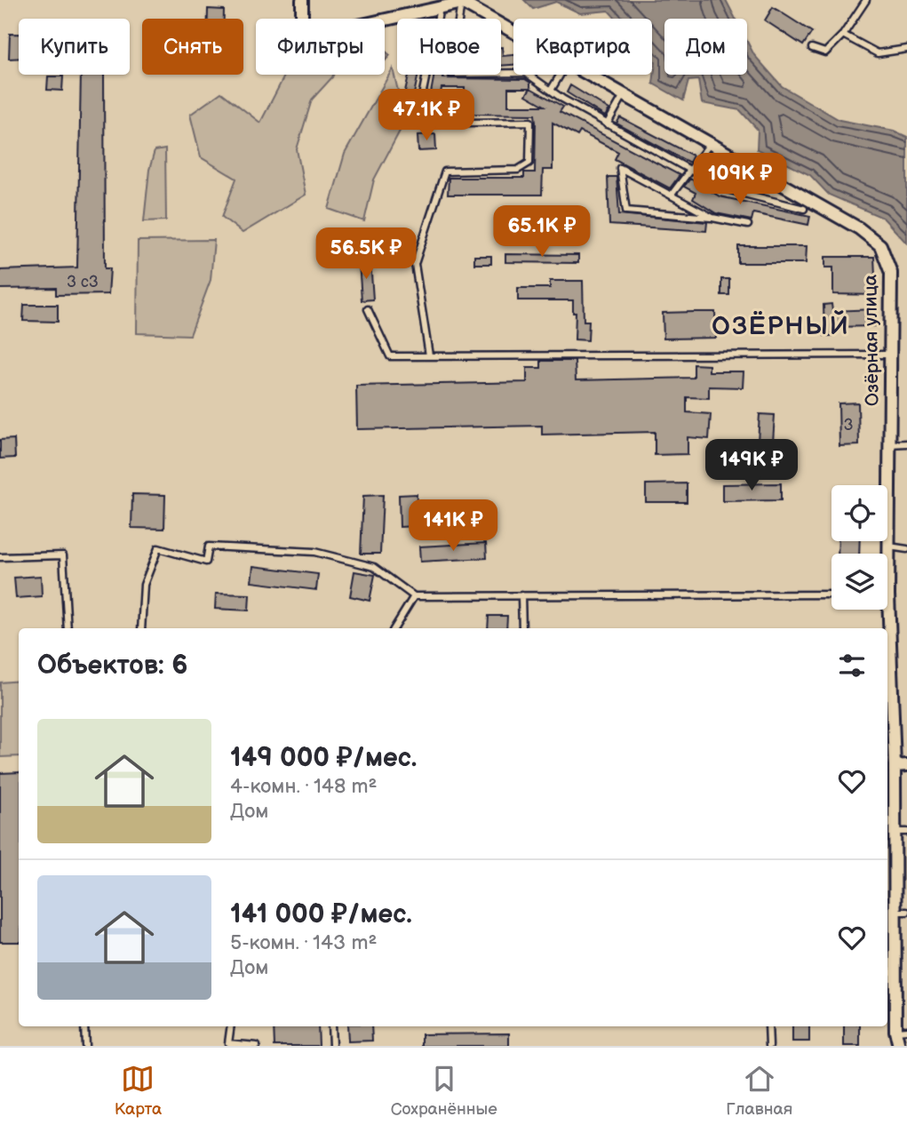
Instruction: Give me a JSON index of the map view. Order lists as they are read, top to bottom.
{
  "streets": {
    "street": ["Озёрная улица"]
  },
  "districts": ["ОЗЁРНЫЙ"],
  "house_numbers": ["3 с3", "3"],
  "page": {
    "chip": [
      "Купить",
      "Снять",
      "Фильтры",
      "Новое",
      "Квартира",
      "Дом"
    ],
    "price": [
      "47.1K ₽",
      "109K ₽",
      "65.1K ₽",
      "56.5K ₽",
      "149K ₽",
      "141K ₽"
    ],
    "heading": "Объектов: 6",
    "list": [
      {
        "name": "149 000 ₽/мес.",
        "note": "4-комн. · 148 m² · Дом"
      },
      {
        "name": "141 000 ₽/мес.",
        "note": "5-комн. · 143 m² · Дом"
      }
    ],
    "tabs": ["Карта", "Сохранённые", "Главная"]
  }
}
